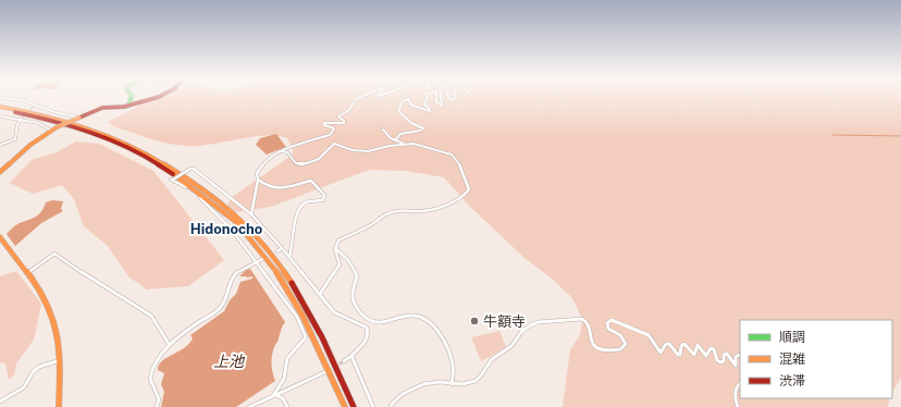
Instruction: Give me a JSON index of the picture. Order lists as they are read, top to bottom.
{
  "districts": ["Hidonocho"],
  "water": ["上池"],
  "places": ["牛額寺"],
  "legend": ["順調", "混雑", "渋滞"]
}
